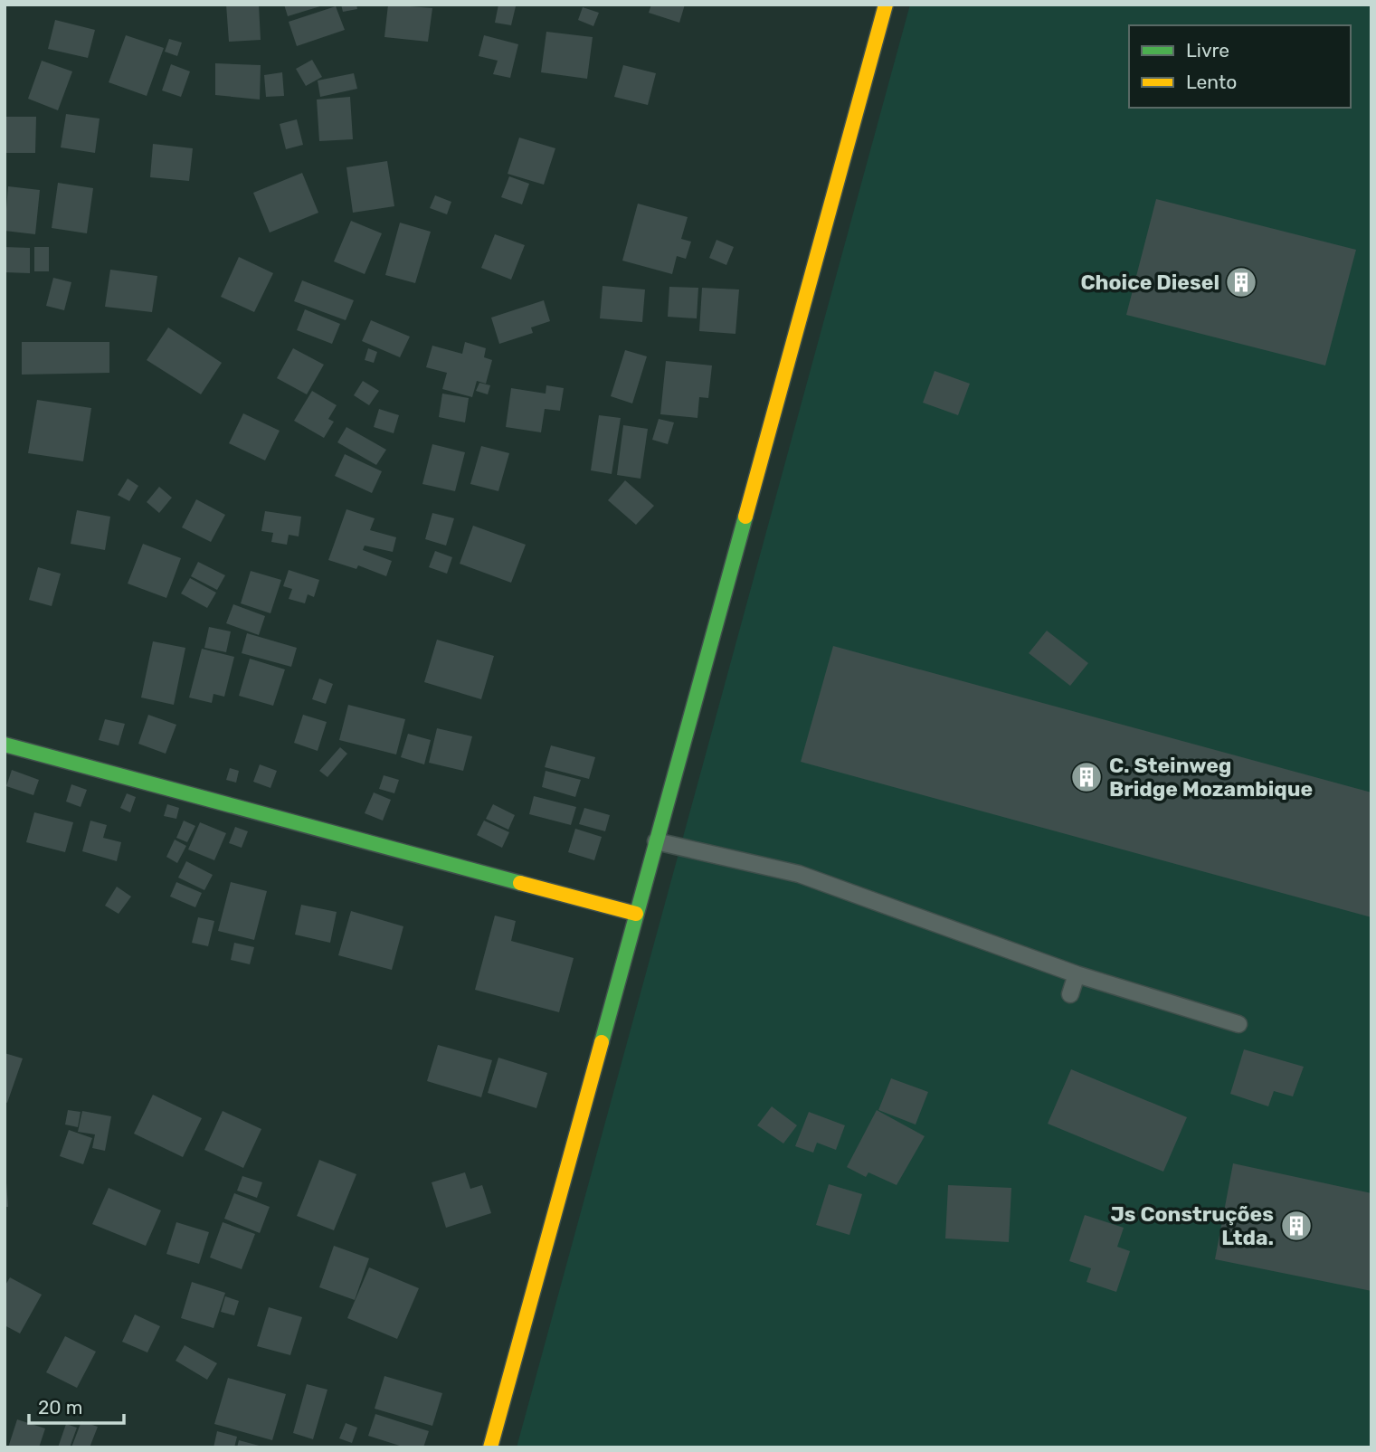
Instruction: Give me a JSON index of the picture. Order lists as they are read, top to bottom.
{
  "places": {
    "building": ["Choice Diesel", "C. Steinweg Bridge Mozambique", "Js Construções Ltda."]
  },
  "legend": ["Livre", "Lento"],
  "scale_bar": "20 m"
}
